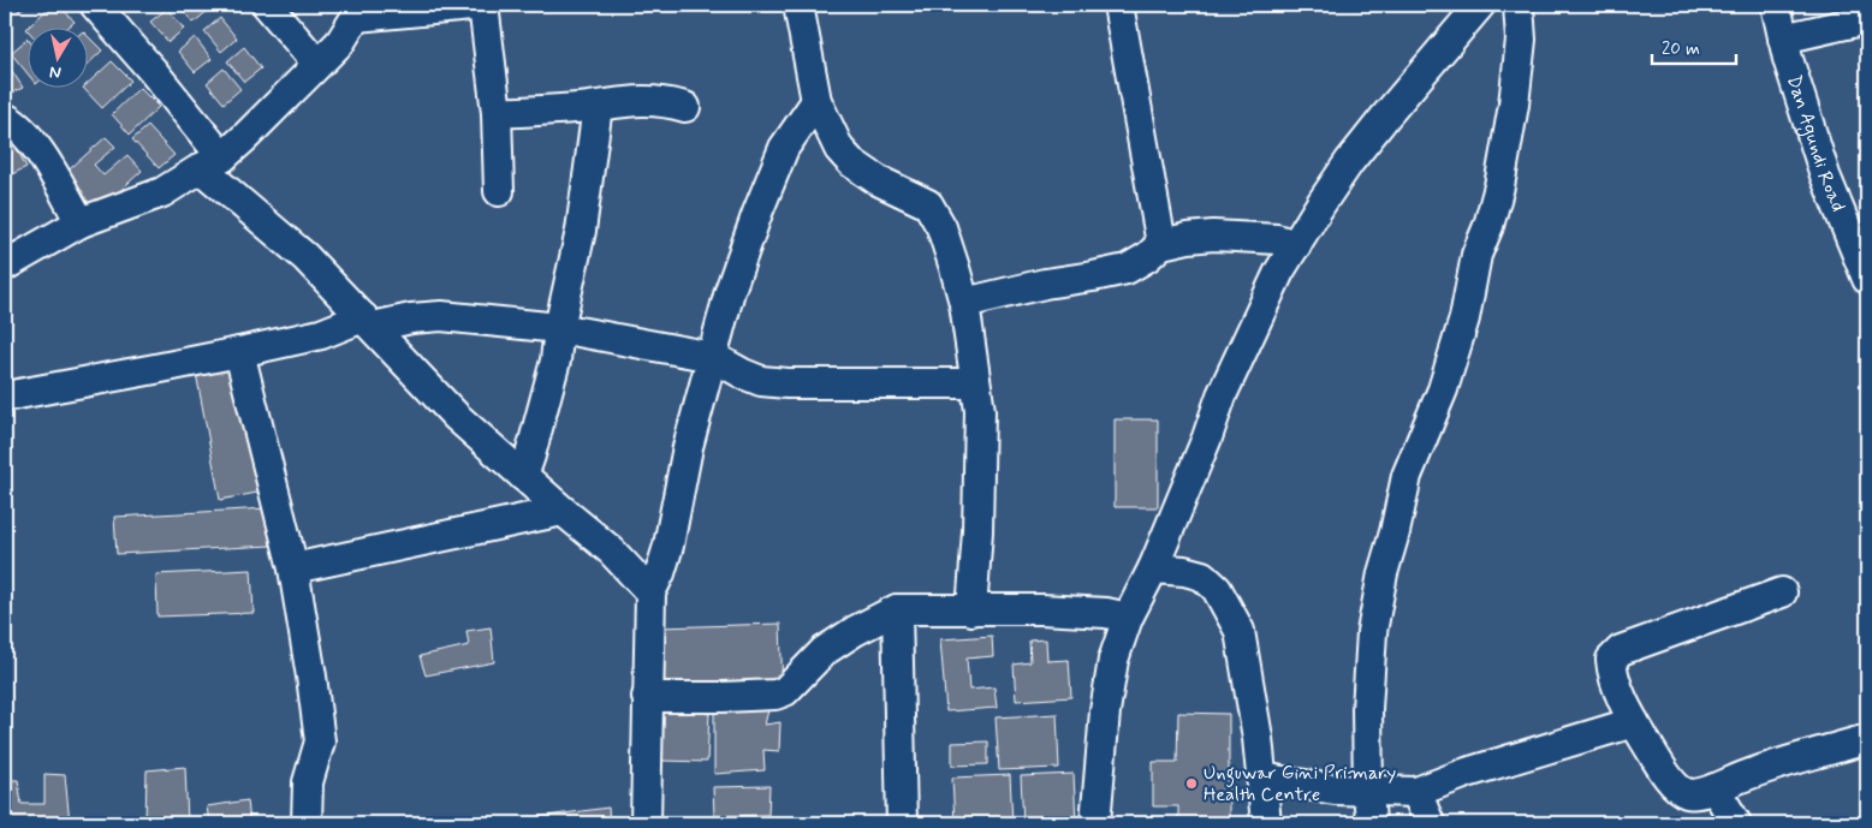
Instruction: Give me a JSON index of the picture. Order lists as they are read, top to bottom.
{
  "streets": {
    "street": ["Dan Agundi Road"]
  },
  "places": ["Unguwar Gini Primary Health Centre"],
  "scale_bar": "20 m",
  "north": "bottom"
}
